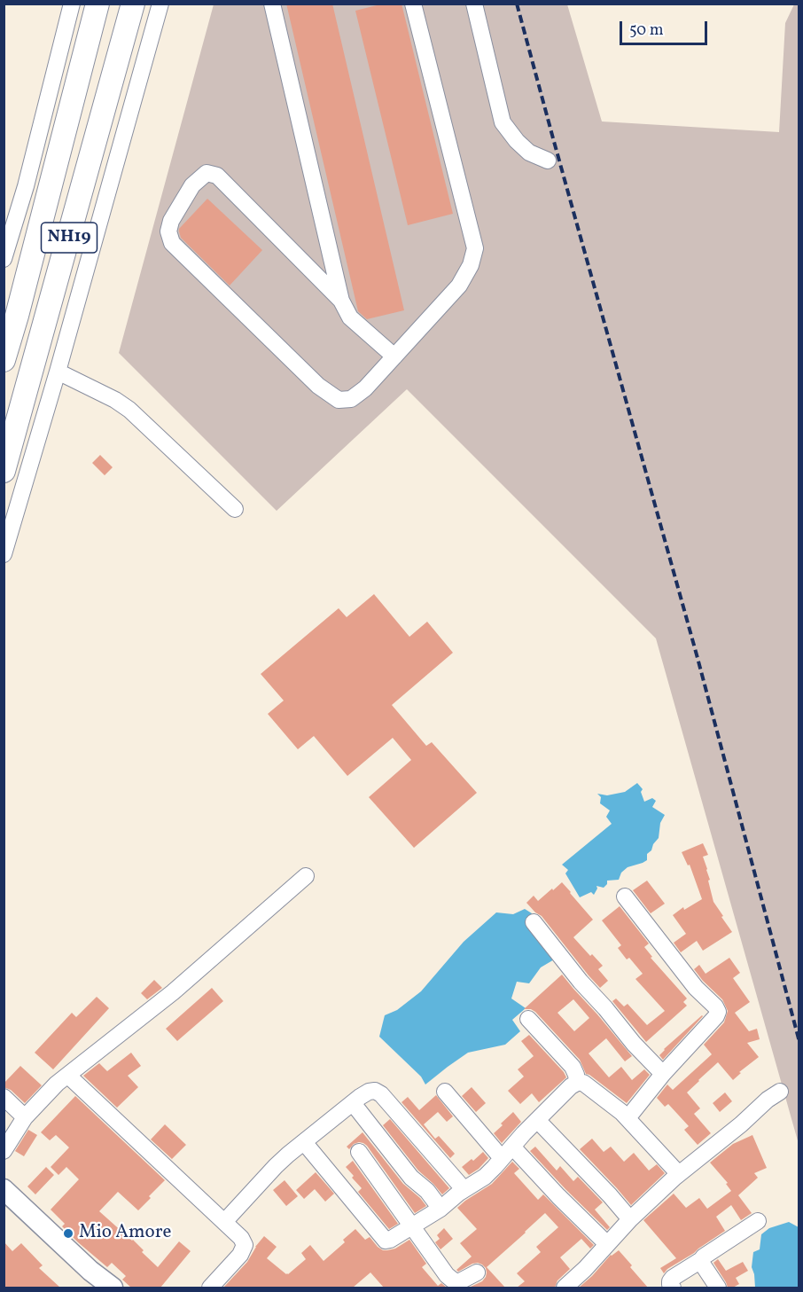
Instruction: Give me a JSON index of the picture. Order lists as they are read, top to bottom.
{
  "streets": {
    "highway": ["NH19"]
  },
  "places": ["Mio Amore"],
  "scale_bar": "50 m"
}
